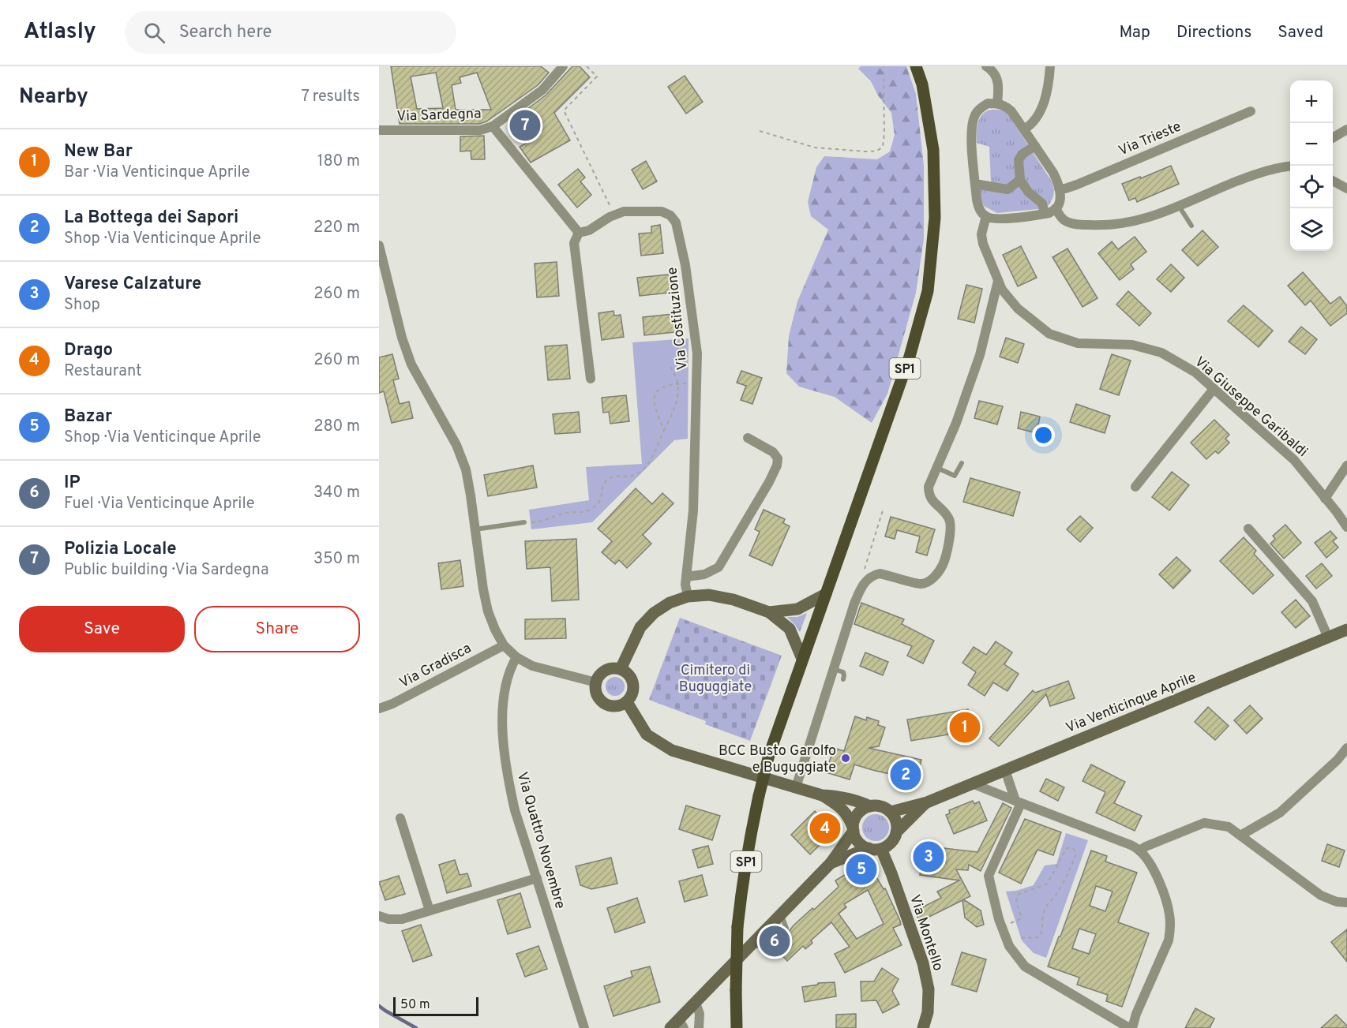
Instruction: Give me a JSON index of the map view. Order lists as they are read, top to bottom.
{
  "streets": {
    "main road": ["SP1", "Via Venticinque Aprile", "Via Montello"],
    "street": [
      "Via Sardegna",
      "Via Trieste",
      "Via Costituzione",
      "Via Giuseppe Garibaldi",
      "Via Gradisca",
      "Via Quattro Novembre"
    ]
  },
  "crossings": [
    ["Via Venticinque Aprile", "Via Montello"]
  ],
  "parks": ["Cimitero di Buguggiate"],
  "places": ["BCC Busto Garolfo e Buguggiate"],
  "scale_bar": "50 m",
  "page": {
    "header": "Atlasly",
    "search": "Search here",
    "nav": ["Map", "Directions", "Saved"],
    "heading": ["Nearby", "7 results"],
    "map_buttons": ["+", "−"],
    "pins": [
      "7",
      "1",
      "2",
      "4",
      "3",
      "5",
      "6"
    ],
    "list": [
      {
        "mark": "1",
        "name": "New Bar",
        "note": "Bar · Via Venticinque Aprile",
        "value": "180 m"
      },
      {
        "mark": "2",
        "name": "La Bottega dei Sapori",
        "note": "Shop · Via Venticinque Aprile",
        "value": "220 m"
      },
      {
        "mark": "3",
        "name": "Varese Calzature",
        "note": "Shop",
        "value": "260 m"
      },
      {
        "mark": "4",
        "name": "Drago",
        "note": "Restaurant",
        "value": "260 m"
      },
      {
        "mark": "5",
        "name": "Bazar",
        "note": "Shop · Via Venticinque Aprile",
        "value": "280 m"
      },
      {
        "mark": "6",
        "name": "IP",
        "note": "Fuel · Via Venticinque Aprile",
        "value": "340 m"
      },
      {
        "mark": "7",
        "name": "Polizia Locale",
        "note": "Public building · Via Sardegna",
        "value": "350 m"
      }
    ],
    "buttons": ["Save", "Share"],
    "scale": "50 m"
  }
}
